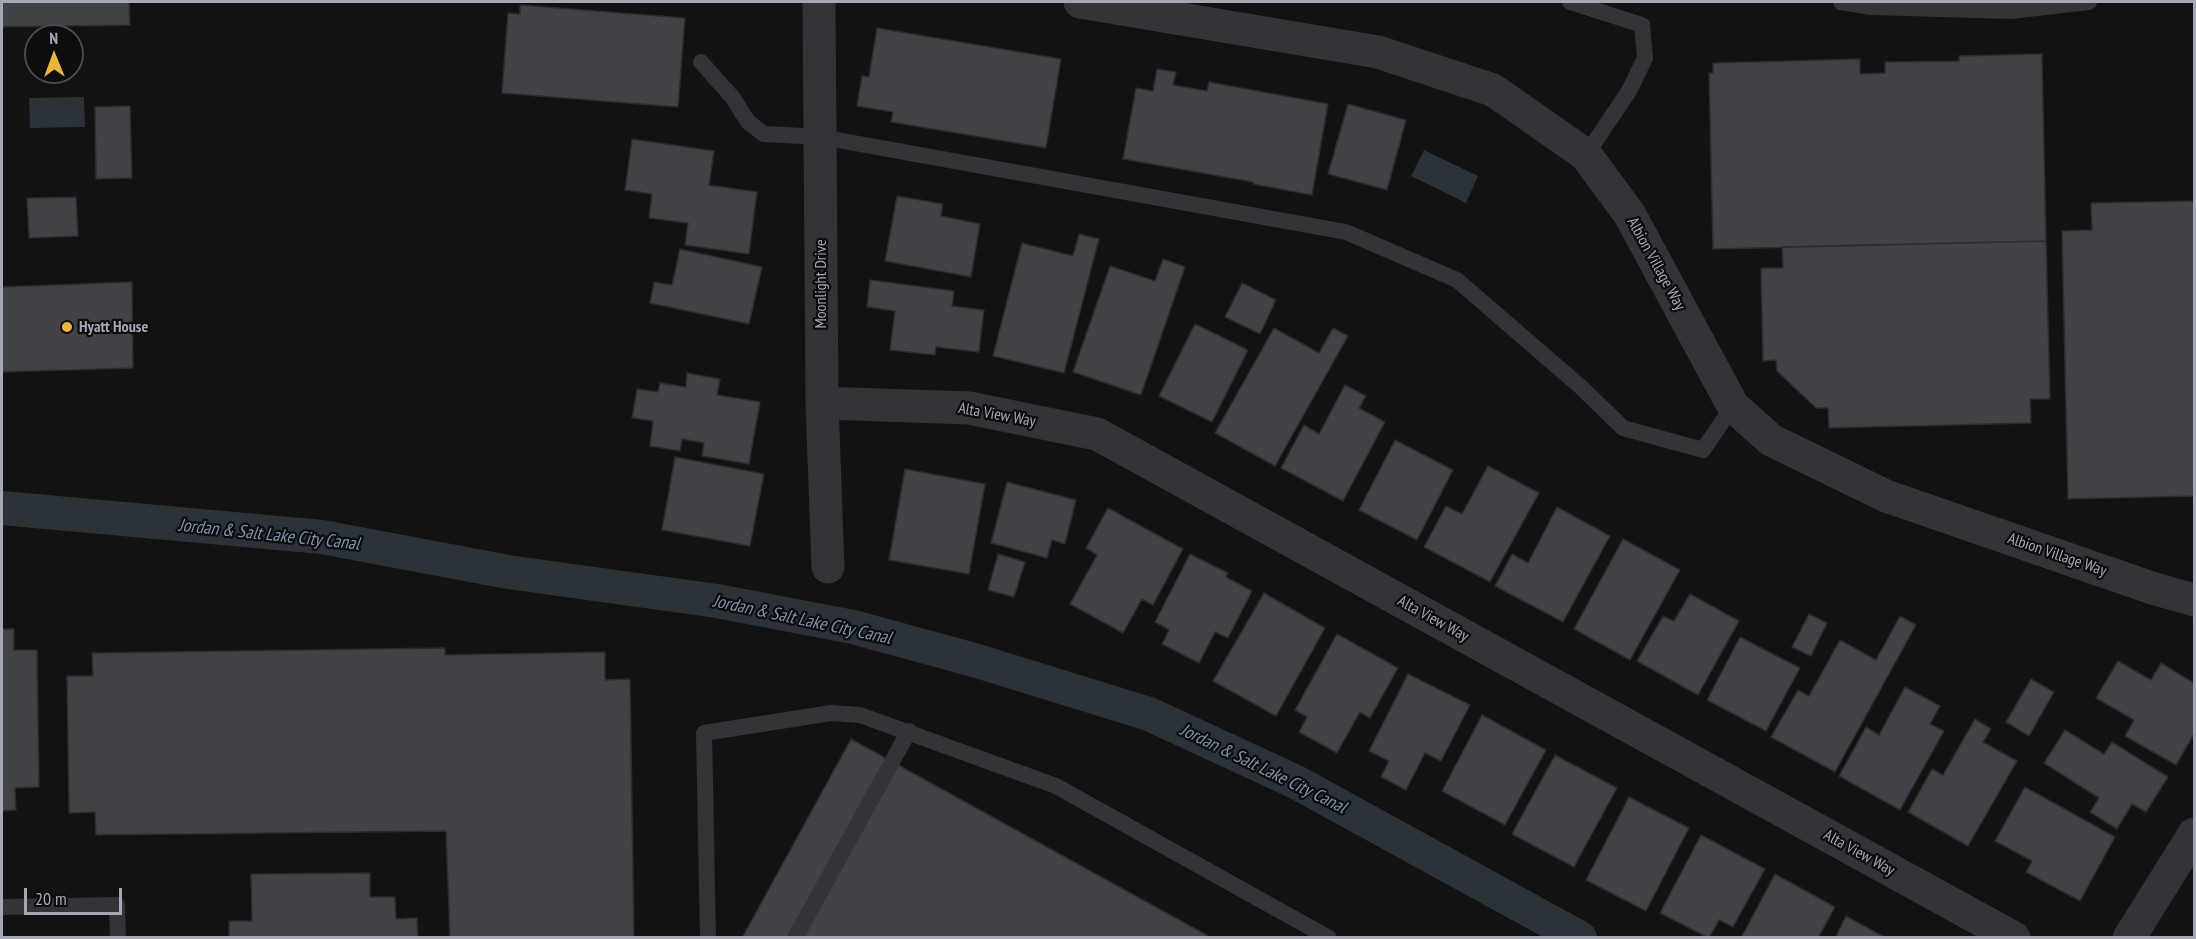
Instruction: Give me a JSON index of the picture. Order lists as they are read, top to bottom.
{
  "streets": {
    "street": ["Albion Village Way", "Moonlight Drive", "Alta View Way"]
  },
  "crossings": [
    ["Moonlight Drive", "Alta View Way"]
  ],
  "water": ["Jordan & Salt Lake City Canal"],
  "places": ["Hyatt House"],
  "scale_bar": "20 m",
  "north": "top"
}
